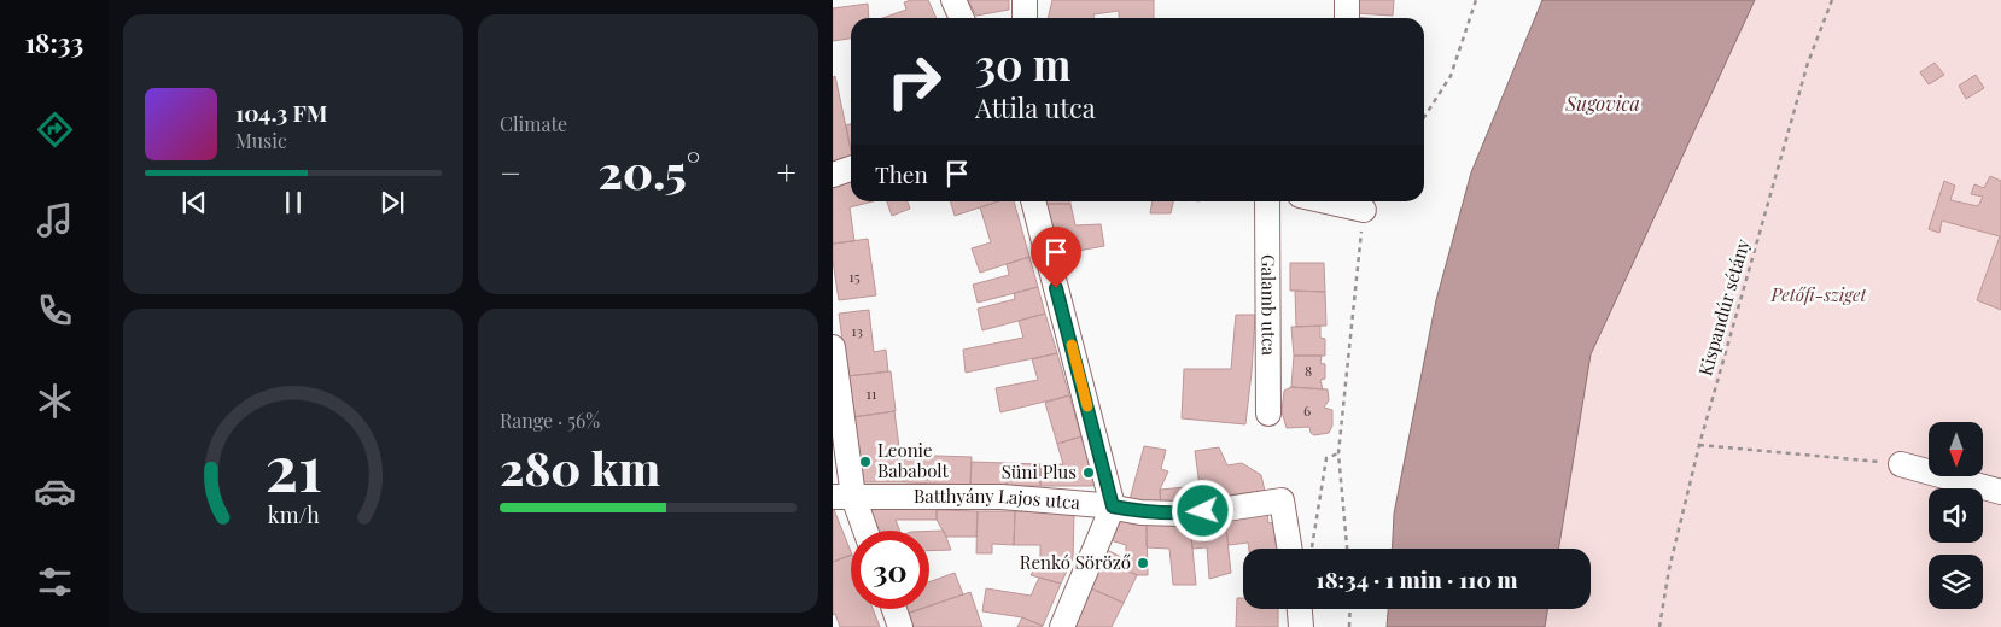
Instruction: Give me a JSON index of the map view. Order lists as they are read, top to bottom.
{
  "streets": {
    "street": ["Galamb utca", "Batthyány Lajos utca"],
    "path": ["Kispandúr sétány"]
  },
  "water": ["Sugovica"],
  "parks": ["Petőfi-sziget"],
  "places": ["Leonie Bababolt", "Süni Plus", "Renkó Söröző"],
  "house_numbers": [
    "15",
    "13",
    "8",
    "11",
    "6"
  ],
  "north": "bottom",
  "page": {
    "tabs": "18:33",
    "tile": [
      "Climate",
      ["Range · 56%", "280 km"]
    ],
    "turn": ["30 m", "Attila utca"],
    "song": ["104.3 FM", "Music"],
    "then": "Then",
    "heat": ["−", "20.5°", "+"],
    "limit": "30",
    "trip": "18:34 · 1 min · 110 m",
    "gauge": ["21", "km/h"]
  }
}
